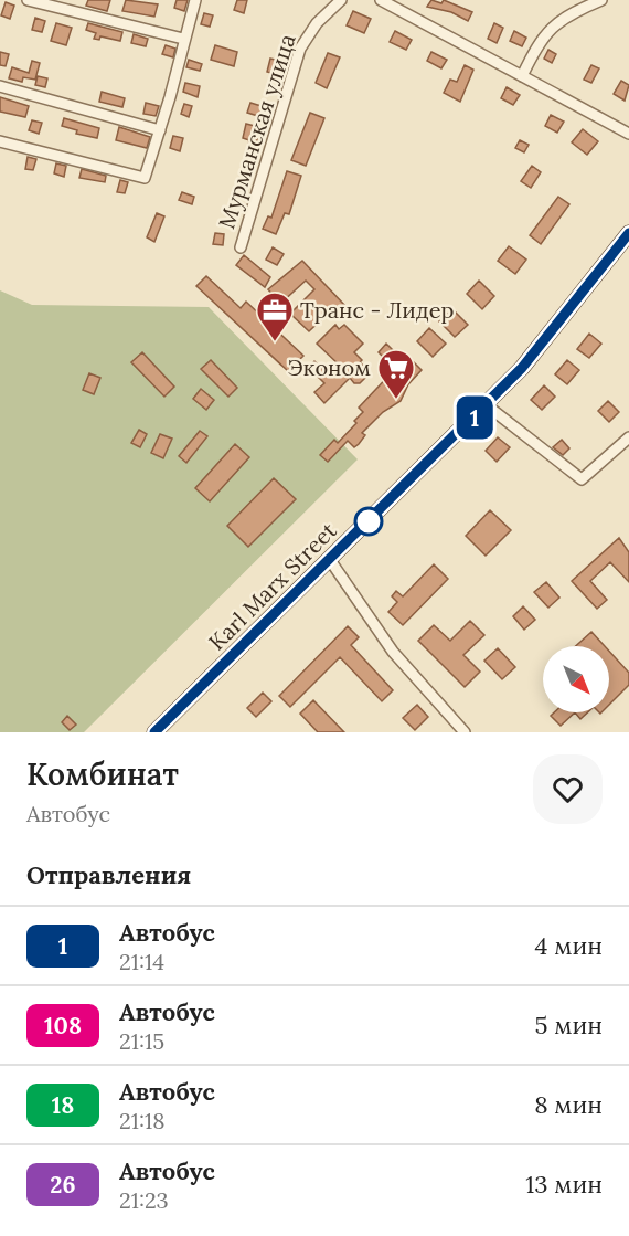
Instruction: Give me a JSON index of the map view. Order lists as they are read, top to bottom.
{
  "streets": {
    "highway": ["Karl Marx Street"],
    "street": ["Мурманская улица"]
  },
  "places": {
    "office": ["Транс - Лидер"],
    "supermarket": ["Эконом"]
  },
  "lines": ["bus line 1"],
  "north": "bottom right",
  "page": {
    "on_map": "1",
    "heading": [
      ["Комбинат", "Автобус"],
      "Отправления"
    ],
    "list": [
      {
        "mark": "1",
        "name": "Автобус",
        "note": "21:14",
        "value": "4 мин"
      },
      {
        "mark": "108",
        "name": "Автобус",
        "note": "21:15",
        "value": "5 мин"
      },
      {
        "mark": "18",
        "name": "Автобус",
        "note": "21:18",
        "value": "8 мин"
      },
      {
        "mark": "26",
        "name": "Автобус",
        "note": "21:23",
        "value": "13 мин"
      }
    ]
  }
}
